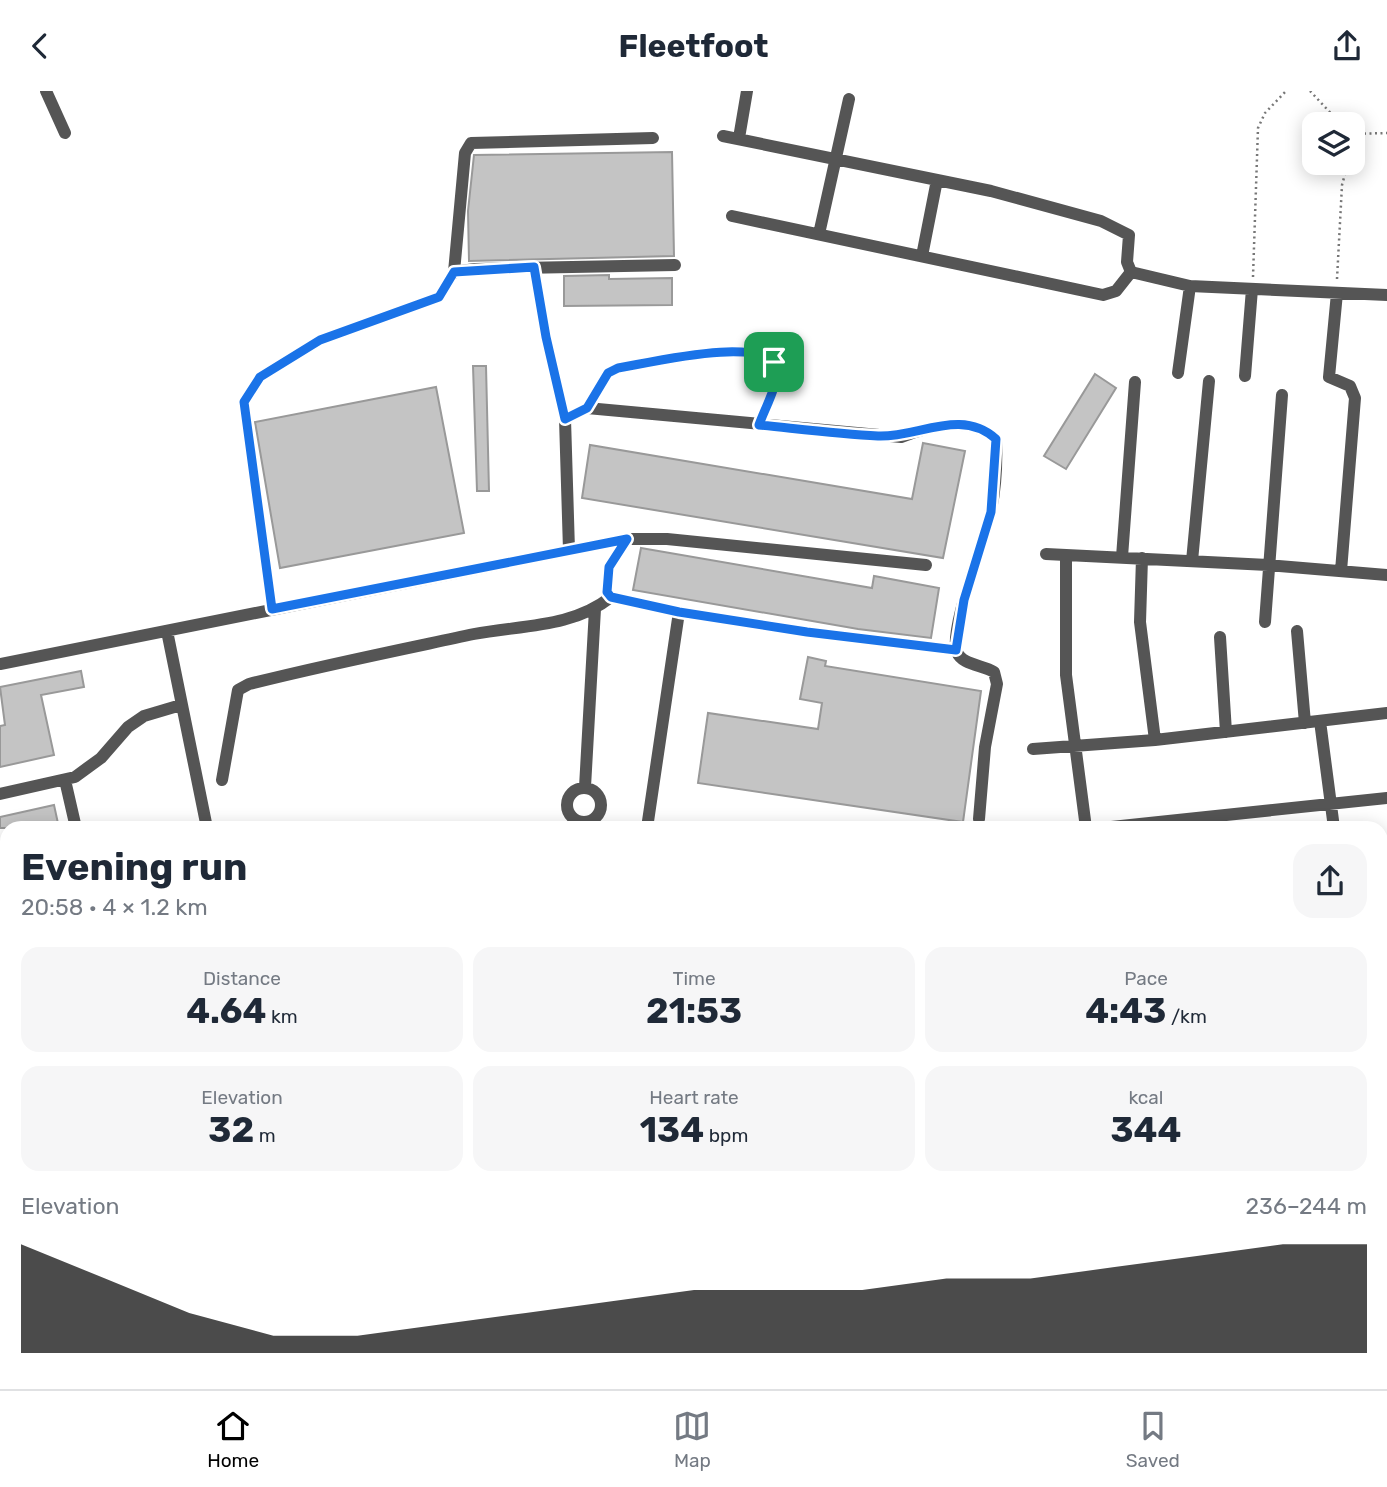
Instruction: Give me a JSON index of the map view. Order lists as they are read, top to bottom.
{
  "page": {
    "header": "Fleetfoot",
    "heading": ["Evening run", "20:58 · 4 × 1.2 km"],
    "stats": [
      ["Distance", "4.64 km"],
      ["Time", "21:53"],
      ["Pace", "4:43 /km"],
      ["Elevation", "32 m"],
      ["Heart rate", "134 bpm"],
      ["kcal", "344"]
    ],
    "chart": ["Elevation", "236–244 m"],
    "tabs": ["Home", "Map", "Saved"]
  }
}
